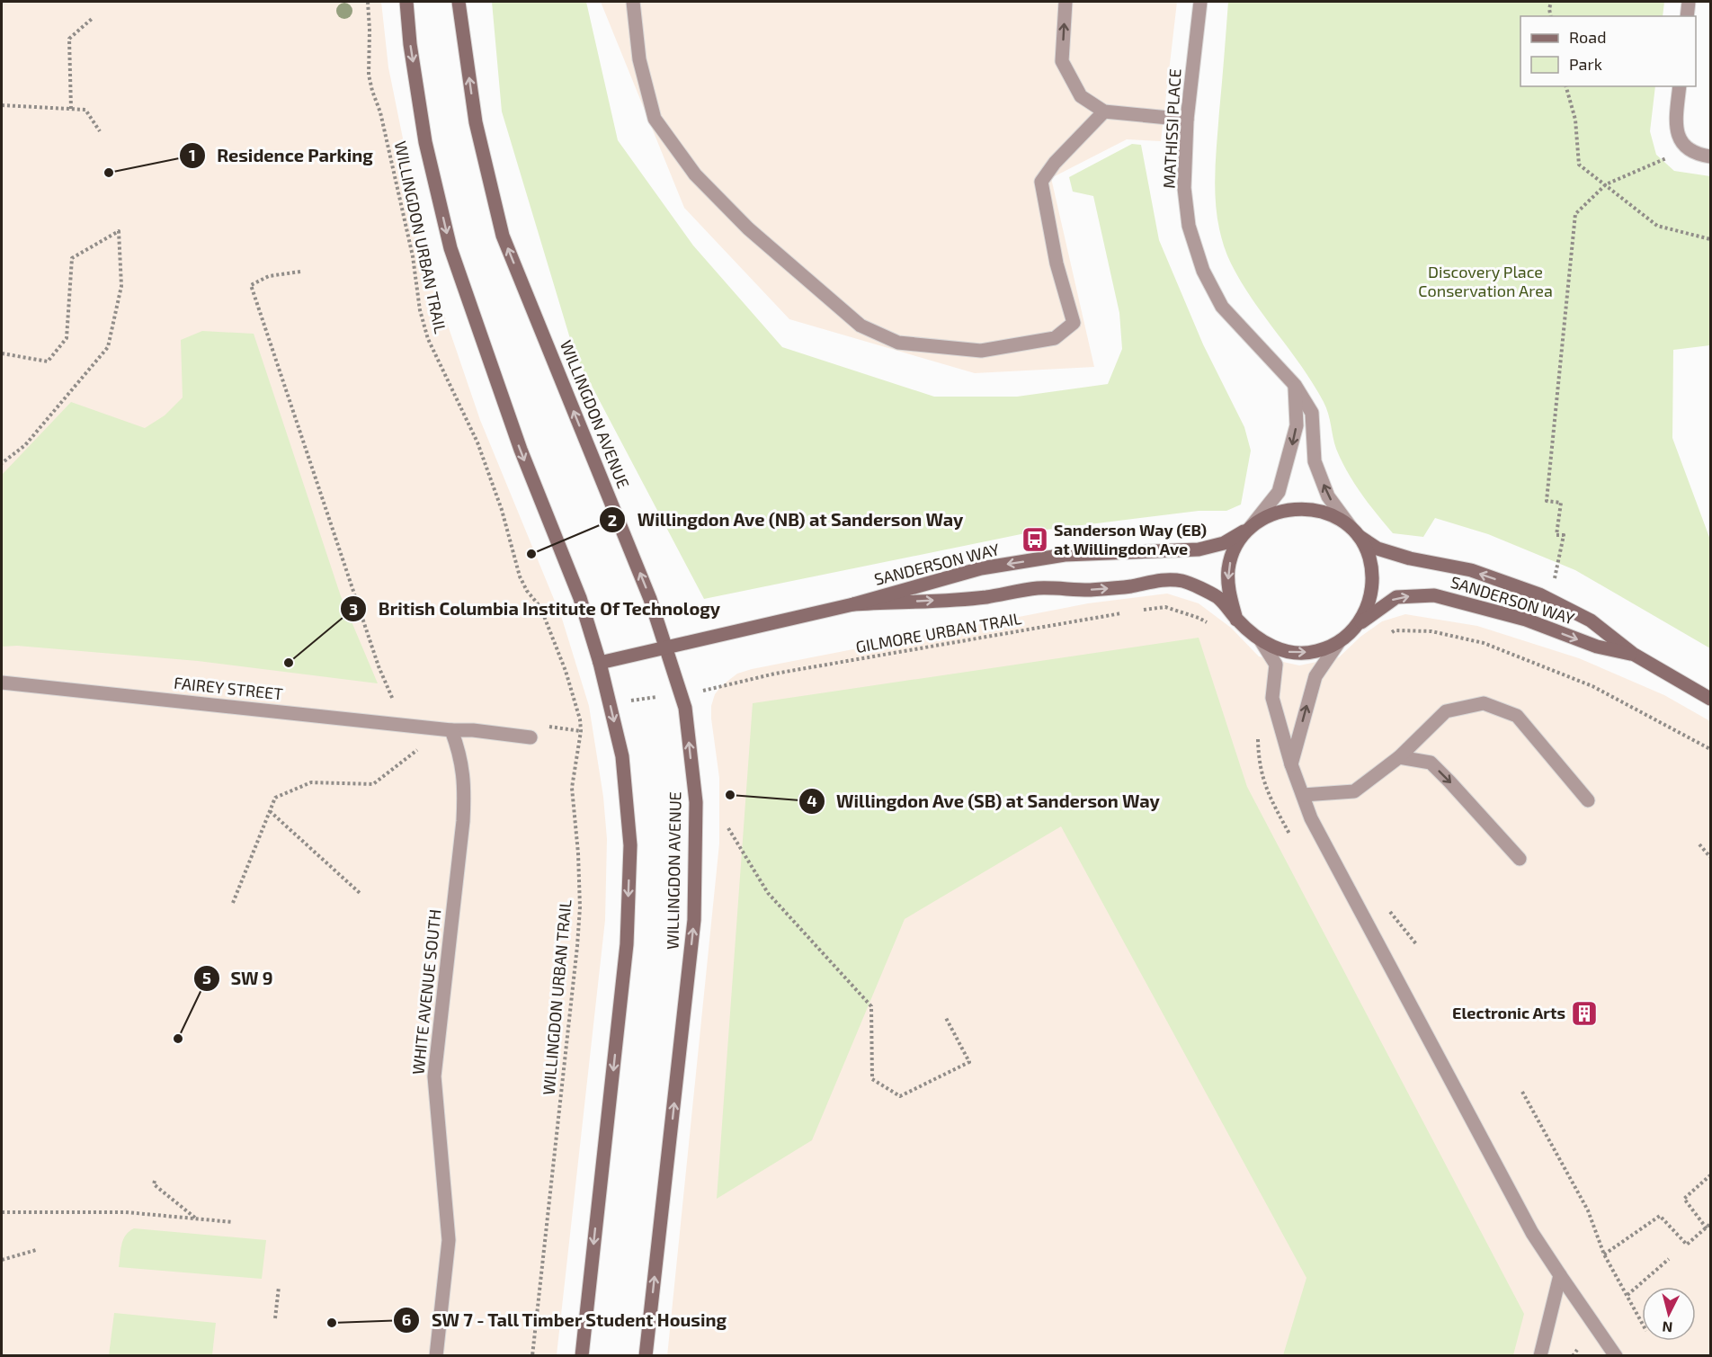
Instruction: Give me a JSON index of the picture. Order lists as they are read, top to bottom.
{
  "streets": {
    "main road": ["WILLINGDON AVENUE", "SANDERSON WAY"],
    "street": ["MATHISSI PLACE", "FAIREY STREET", "WHITE AVENUE SOUTH"],
    "path": ["WILLINGDON URBAN TRAIL", "GILMORE URBAN TRAIL"]
  },
  "crossings": [
    ["MATHISSI PLACE", "SANDERSON WAY"],
    ["WILLINGDON URBAN TRAIL", "GILMORE URBAN TRAIL"],
    ["WILLINGDON AVENUE", "SANDERSON WAY"],
    ["WILLINGDON AVENUE", "GILMORE URBAN TRAIL"],
    ["FAIREY STREET", "WHITE AVENUE SOUTH"]
  ],
  "parks": ["Discovery Place Conservation Area"],
  "places": {
    "other": [
      "Residence Parking",
      "Willingdon Ave (NB) at Sanderson Way",
      "British Columbia Institute Of Technology",
      "Willingdon Ave (SB) at Sanderson Way",
      "SW 9",
      "SW 7 - Tall Timber Student Housing"
    ],
    "bus stop": ["Sanderson Way (EB) at Willingdon Ave"],
    "building": ["Electronic Arts"]
  },
  "legend": ["Road", "Park"],
  "north": "bottom"
}
